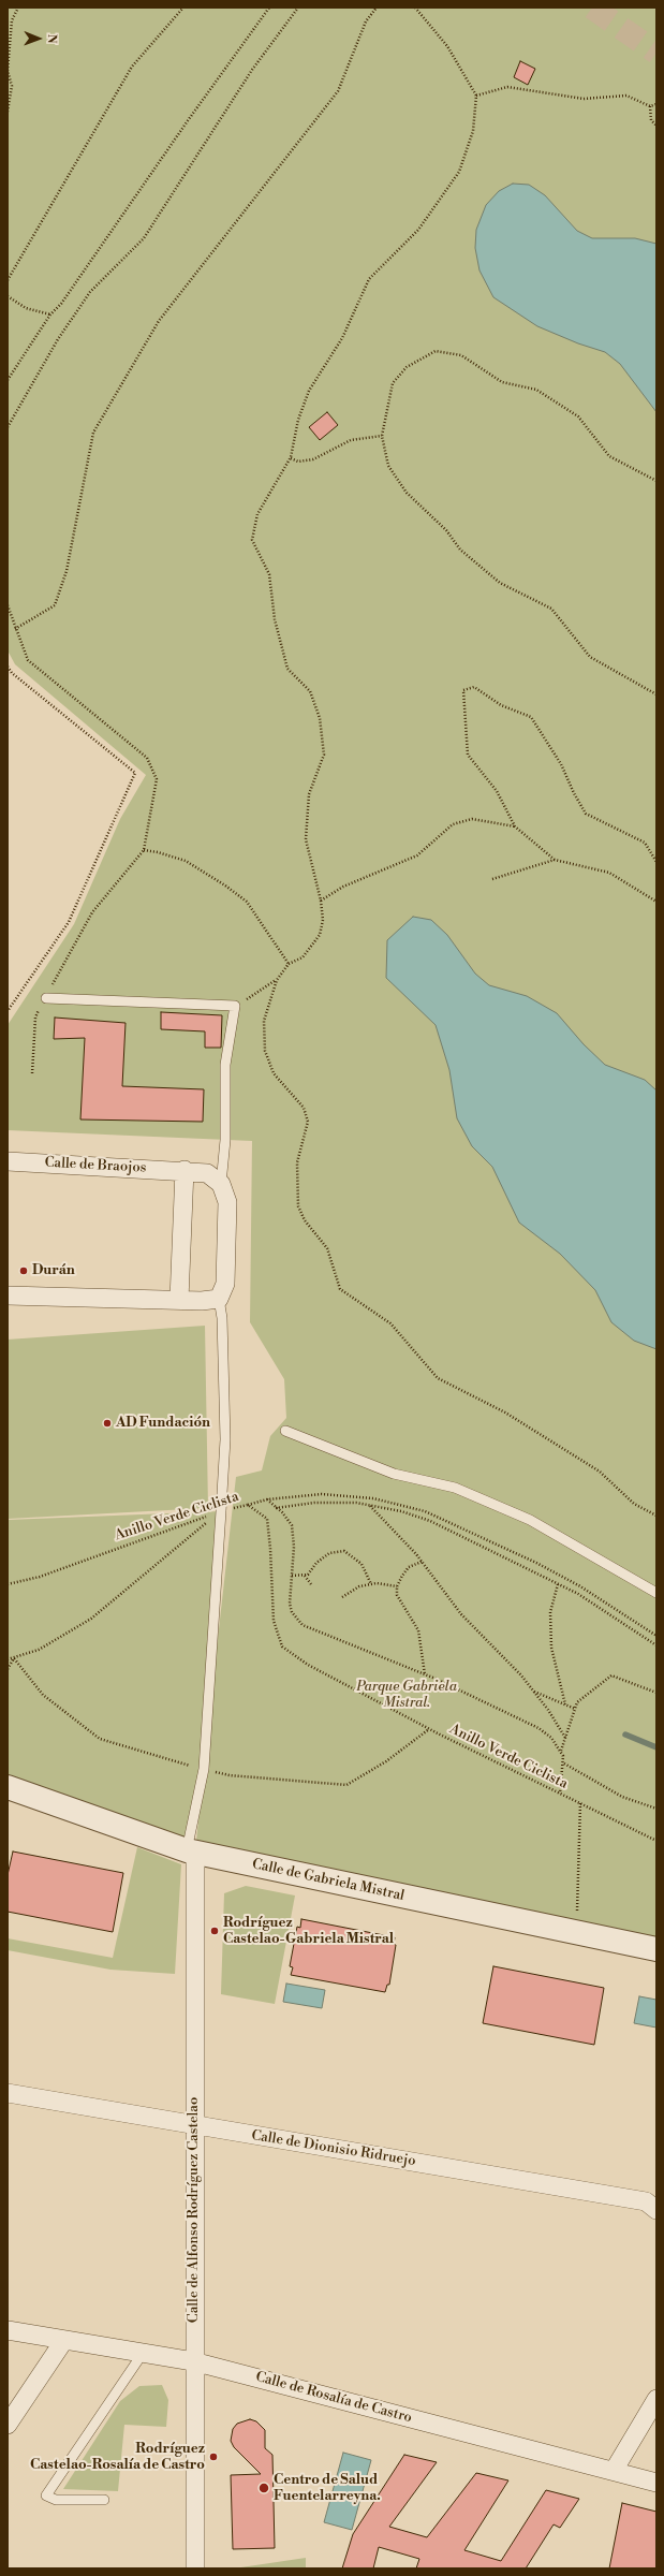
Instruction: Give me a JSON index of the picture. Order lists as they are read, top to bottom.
{
  "streets": {
    "street": [
      "Calle de Braojos",
      "Calle de Gabriela Mistral",
      "Calle de Dionisio Ridruejo",
      "Calle de Alfonso Rodríguez Castelao",
      "Calle de Rosalía de Castro"
    ],
    "path": ["Anillo Verde Ciclista"]
  },
  "crossings": [
    ["Calle de Gabriela Mistral", "Calle de Alfonso Rodríguez Castelao"],
    ["Calle de Dionisio Ridruejo", "Calle de Alfonso Rodríguez Castelao"],
    ["Calle de Alfonso Rodríguez Castelao", "Calle de Rosalía de Castro"]
  ],
  "parks": ["Parque Gabriela Mistral."],
  "places": [
    "Durán",
    "AD Fundación",
    "Rodríguez Castelao-Gabriela Mistral",
    "Rodríguez Castelao-Rosalía de Castro",
    "Centro de Salud Fuentelarreyna."
  ],
  "north": "right"
}
